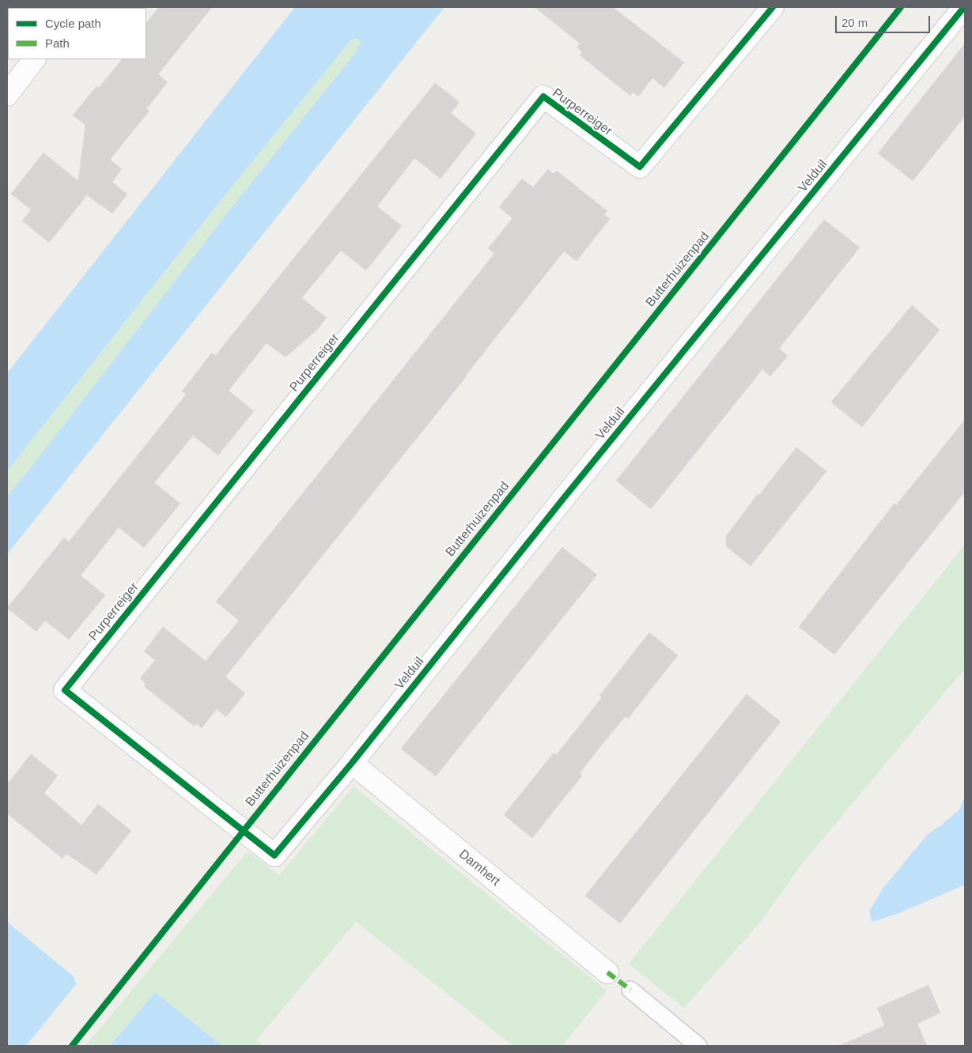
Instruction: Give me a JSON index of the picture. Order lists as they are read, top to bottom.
{
  "streets": {
    "street": ["Purperreiger", "Velduil", "Damhert"],
    "cycle path": ["Butterhuizenpad"]
  },
  "crossings": [
    ["Purperreiger", "Velduil"],
    ["Velduil", "Damhert"]
  ],
  "legend": ["Cycle path", "Path"],
  "scale_bar": "20 m"
}
